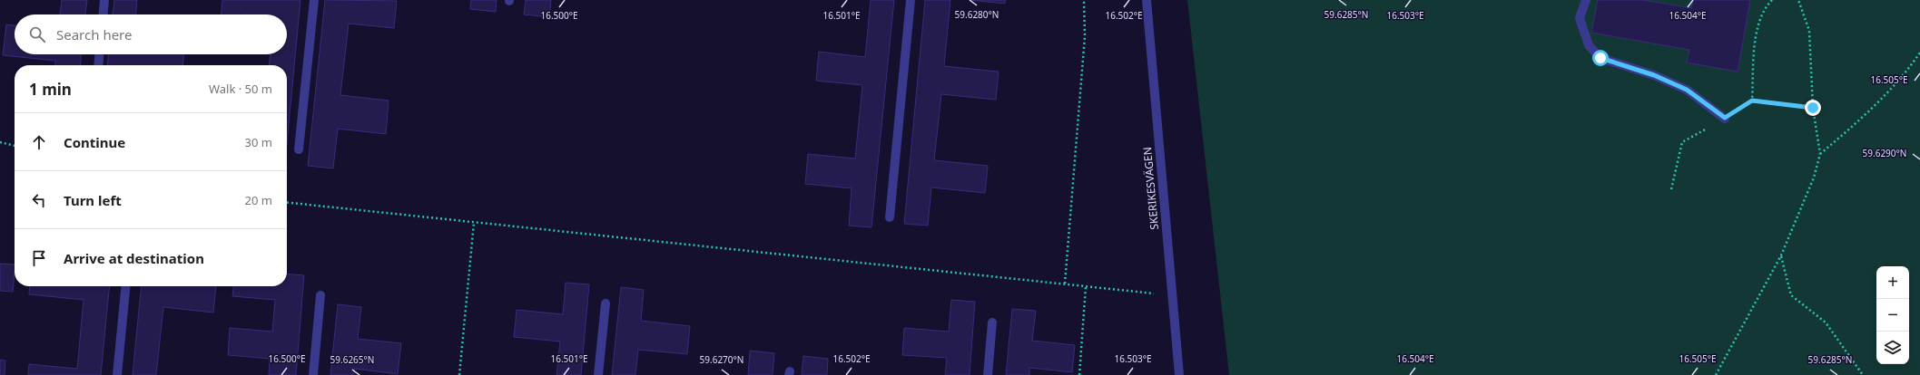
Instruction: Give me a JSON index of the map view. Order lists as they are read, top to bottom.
{
  "streets": {
    "street": ["SKERIKESVÄGEN"]
  },
  "page": {
    "search": "Search here",
    "heading": ["1 min", "Walk · 50 m"],
    "list": [
      ["Continue", "30 m"],
      ["Turn left", "20 m"],
      "Arrive at destination"
    ],
    "map_buttons": ["+", "−"]
  },
  "coordinates": [
    "59.6280°N",
    "59.6285°N",
    "16.500°E",
    "16.501°E",
    "16.502°E",
    "16.503°E",
    "16.504°E",
    "16.505°E",
    "59.6290°N",
    "59.6265°N",
    "59.6270°N"
  ]
}
